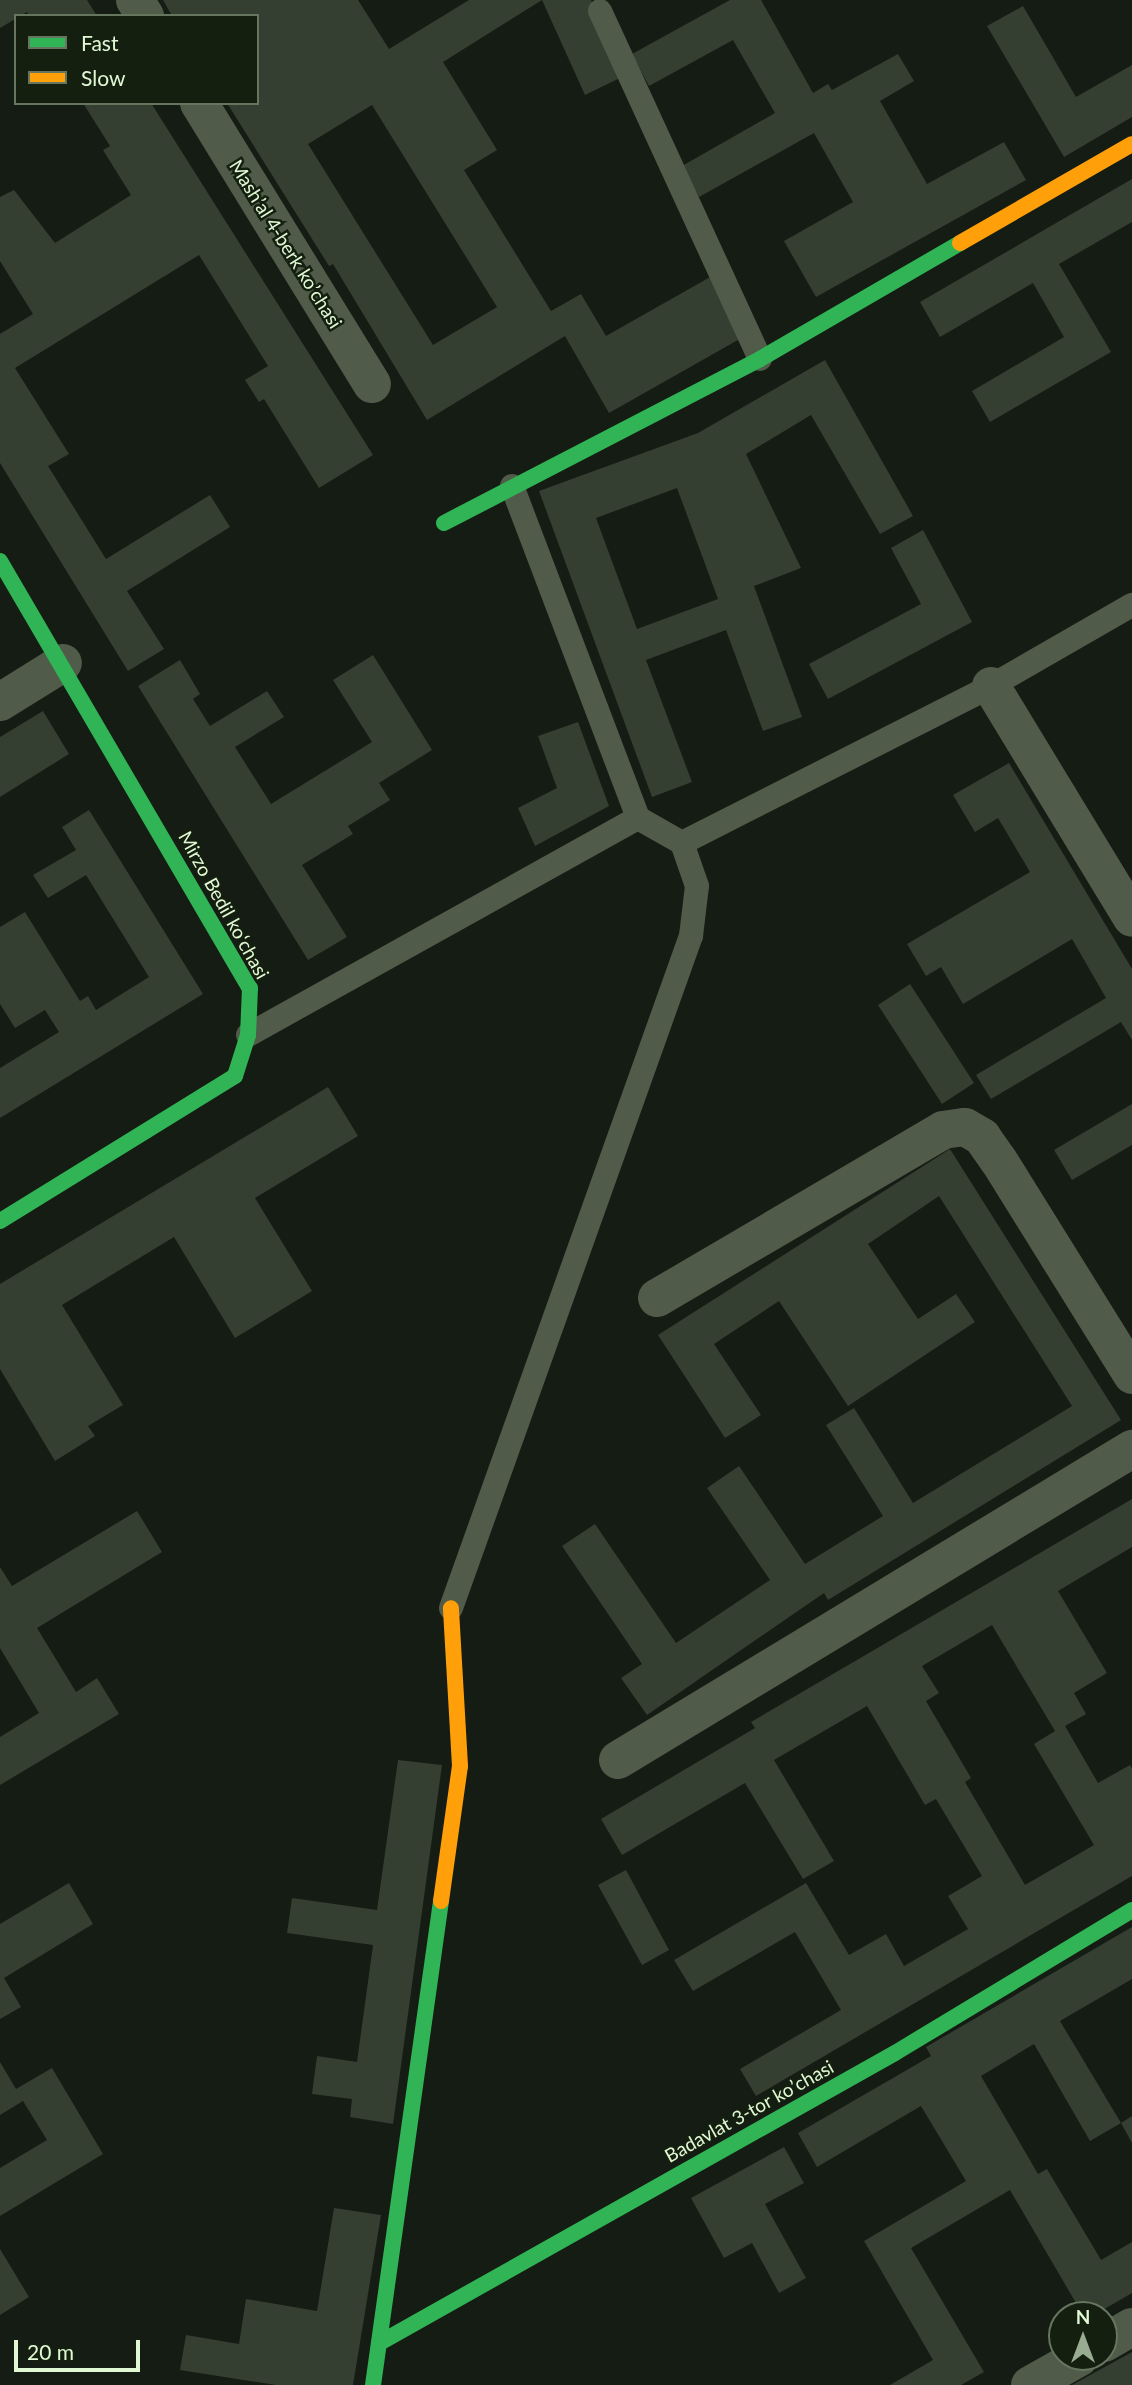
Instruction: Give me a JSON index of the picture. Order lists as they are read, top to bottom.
{
  "streets": {
    "street": ["Mashʼal 4-berk koʼchasi", "Mirzo Bedil koʻchasi", "Badavlat 3-tor koʼchasi"]
  },
  "legend": ["Fast", "Slow"],
  "scale_bar": "20 m",
  "north": "top"
}
